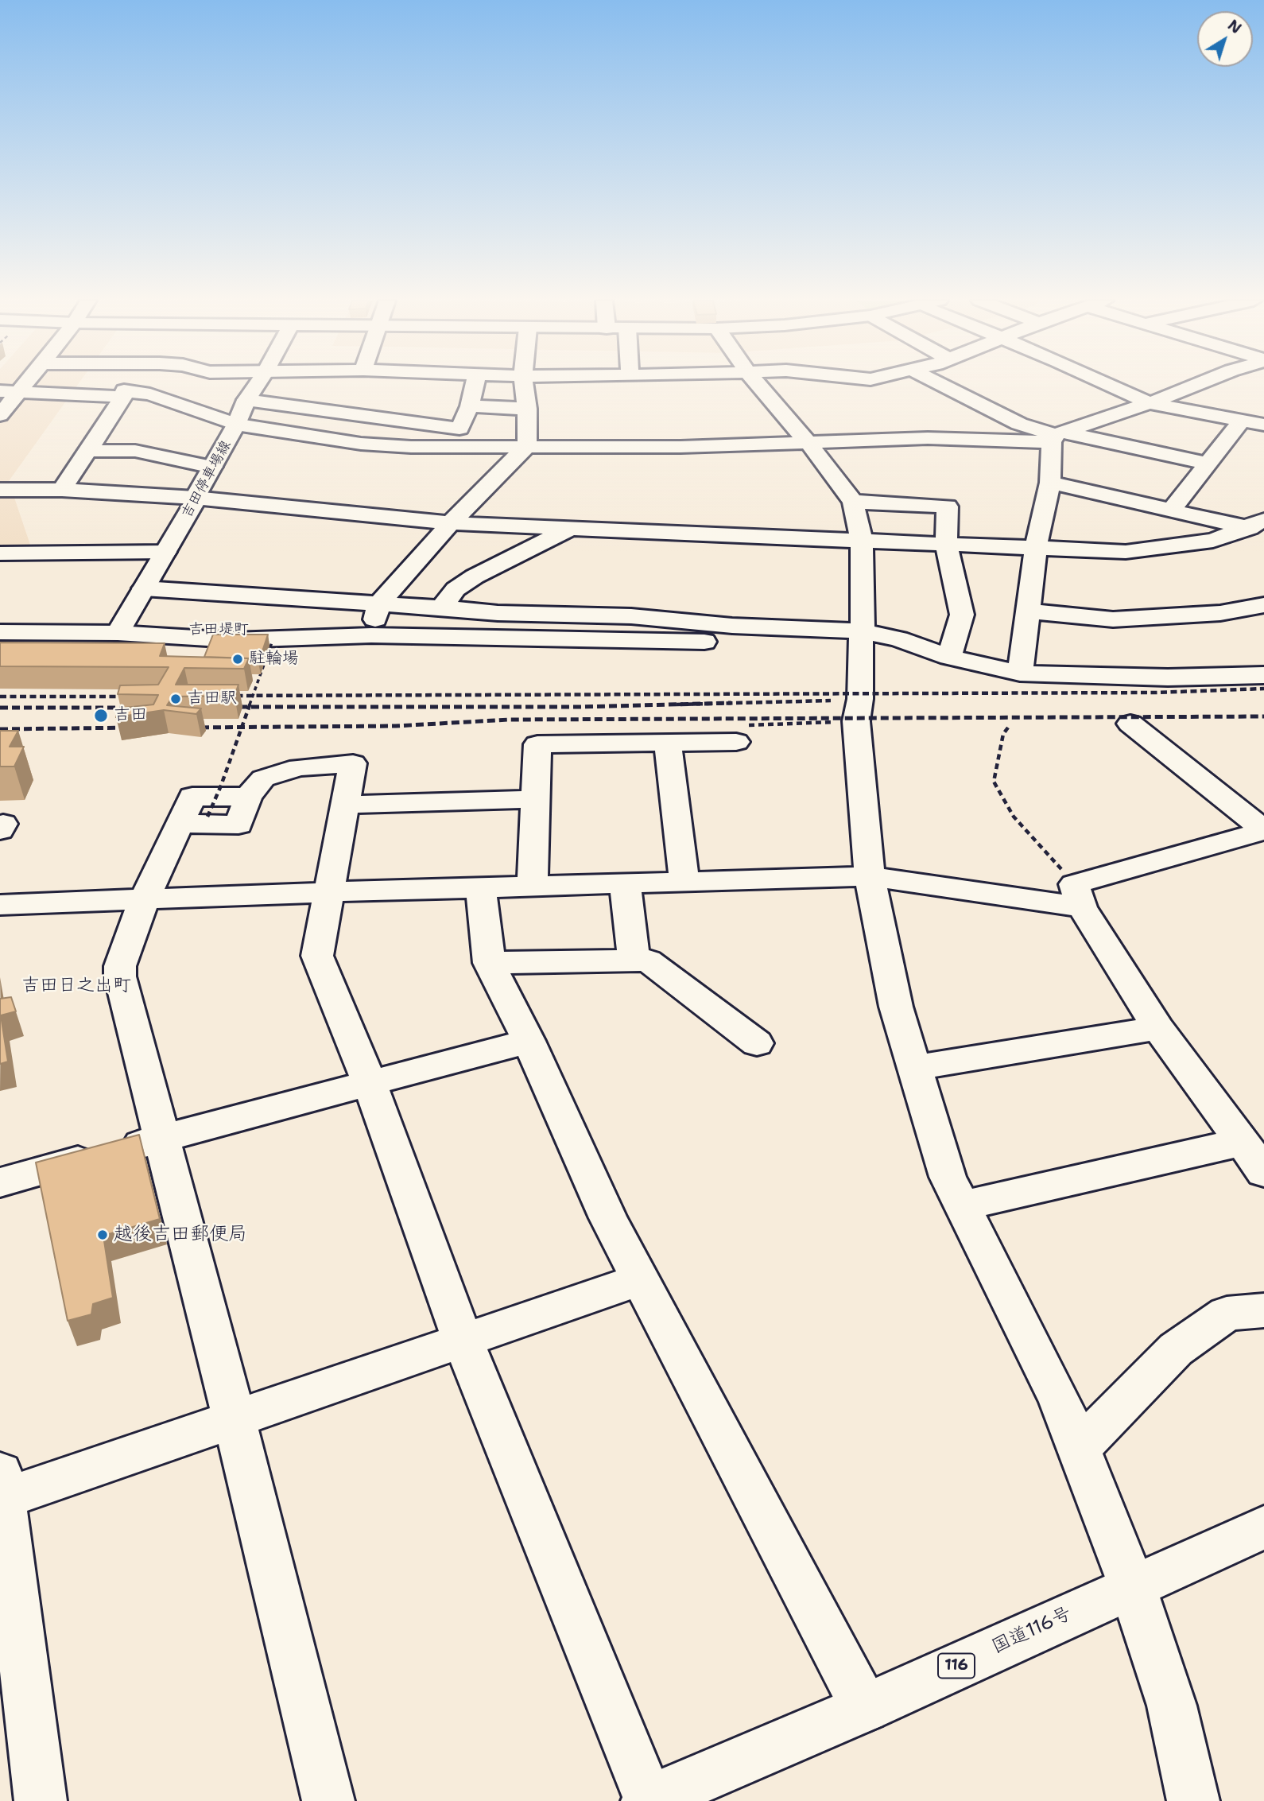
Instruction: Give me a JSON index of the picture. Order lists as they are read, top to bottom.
{
  "streets": {
    "main road": ["吉田停車場線", "国道116号", "116"]
  },
  "districts": ["吉田堤町", "吉田日之出町"],
  "places": [
    "駐輪場",
    "吉田駅",
    "吉田",
    "越後吉田郵便局"
  ],
  "north": "top right"
}
